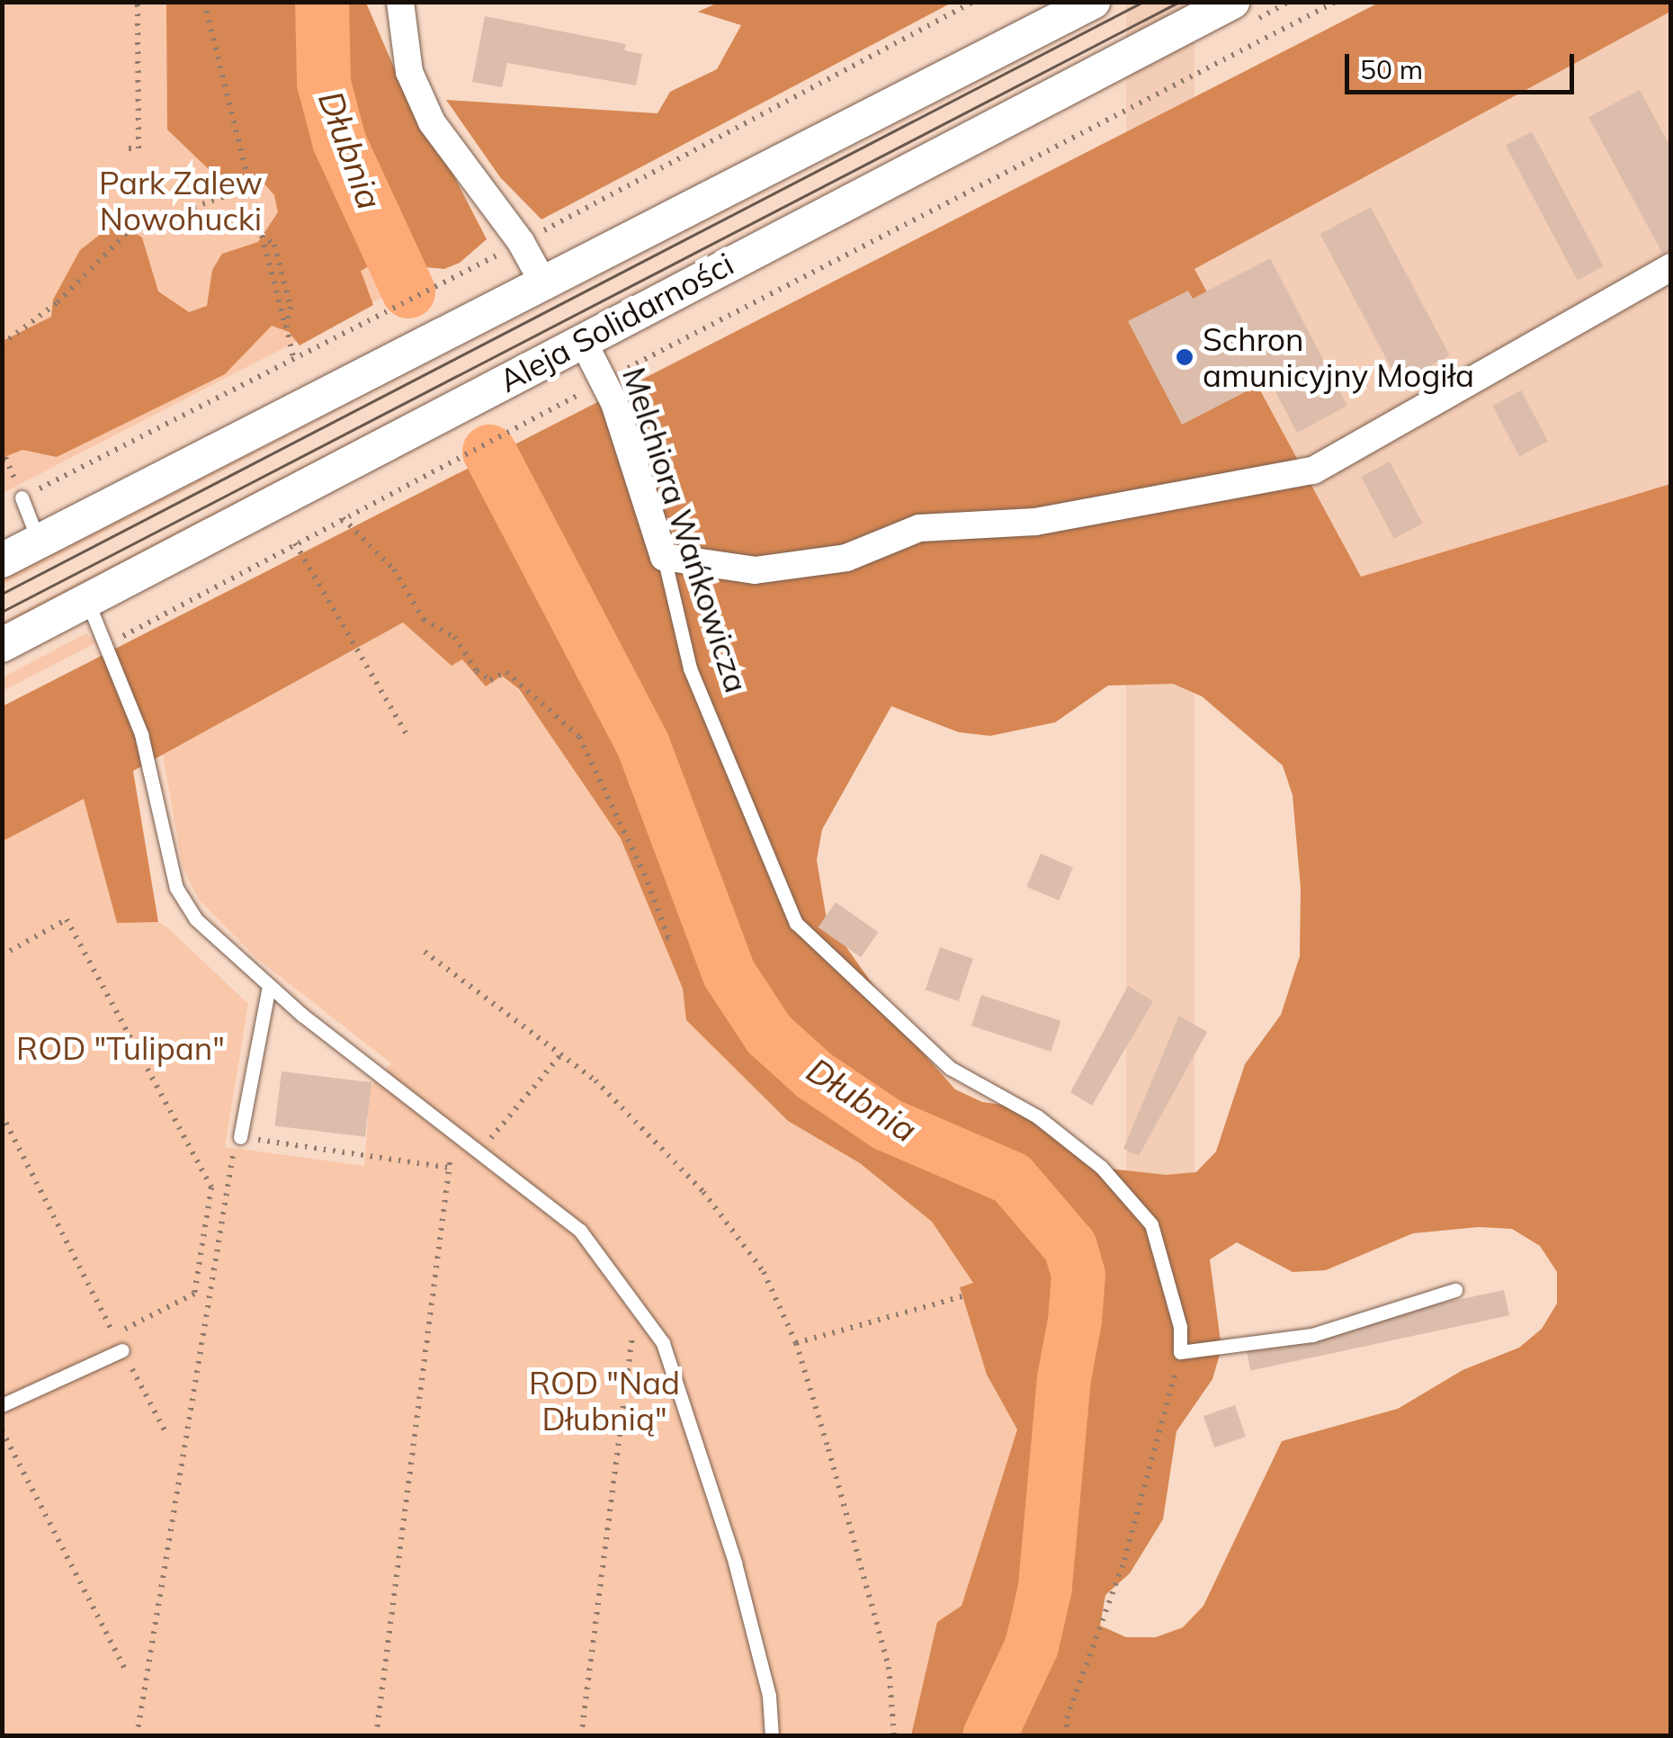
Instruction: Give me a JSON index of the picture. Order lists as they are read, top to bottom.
{
  "streets": {
    "street": ["Aleja Solidarności", "Melchiora Wańkowicza"]
  },
  "crossings": [
    ["Aleja Solidarności", "Melchiora Wańkowicza"]
  ],
  "water": ["Dłubnia"],
  "parks": ["Park Zalew Nowohucki", "ROD \"Tulipan\"", "ROD \"Nad Dłubnią\""],
  "places": ["Schron amunicyjny Mogiła"],
  "scale_bar": "50 m"
}
